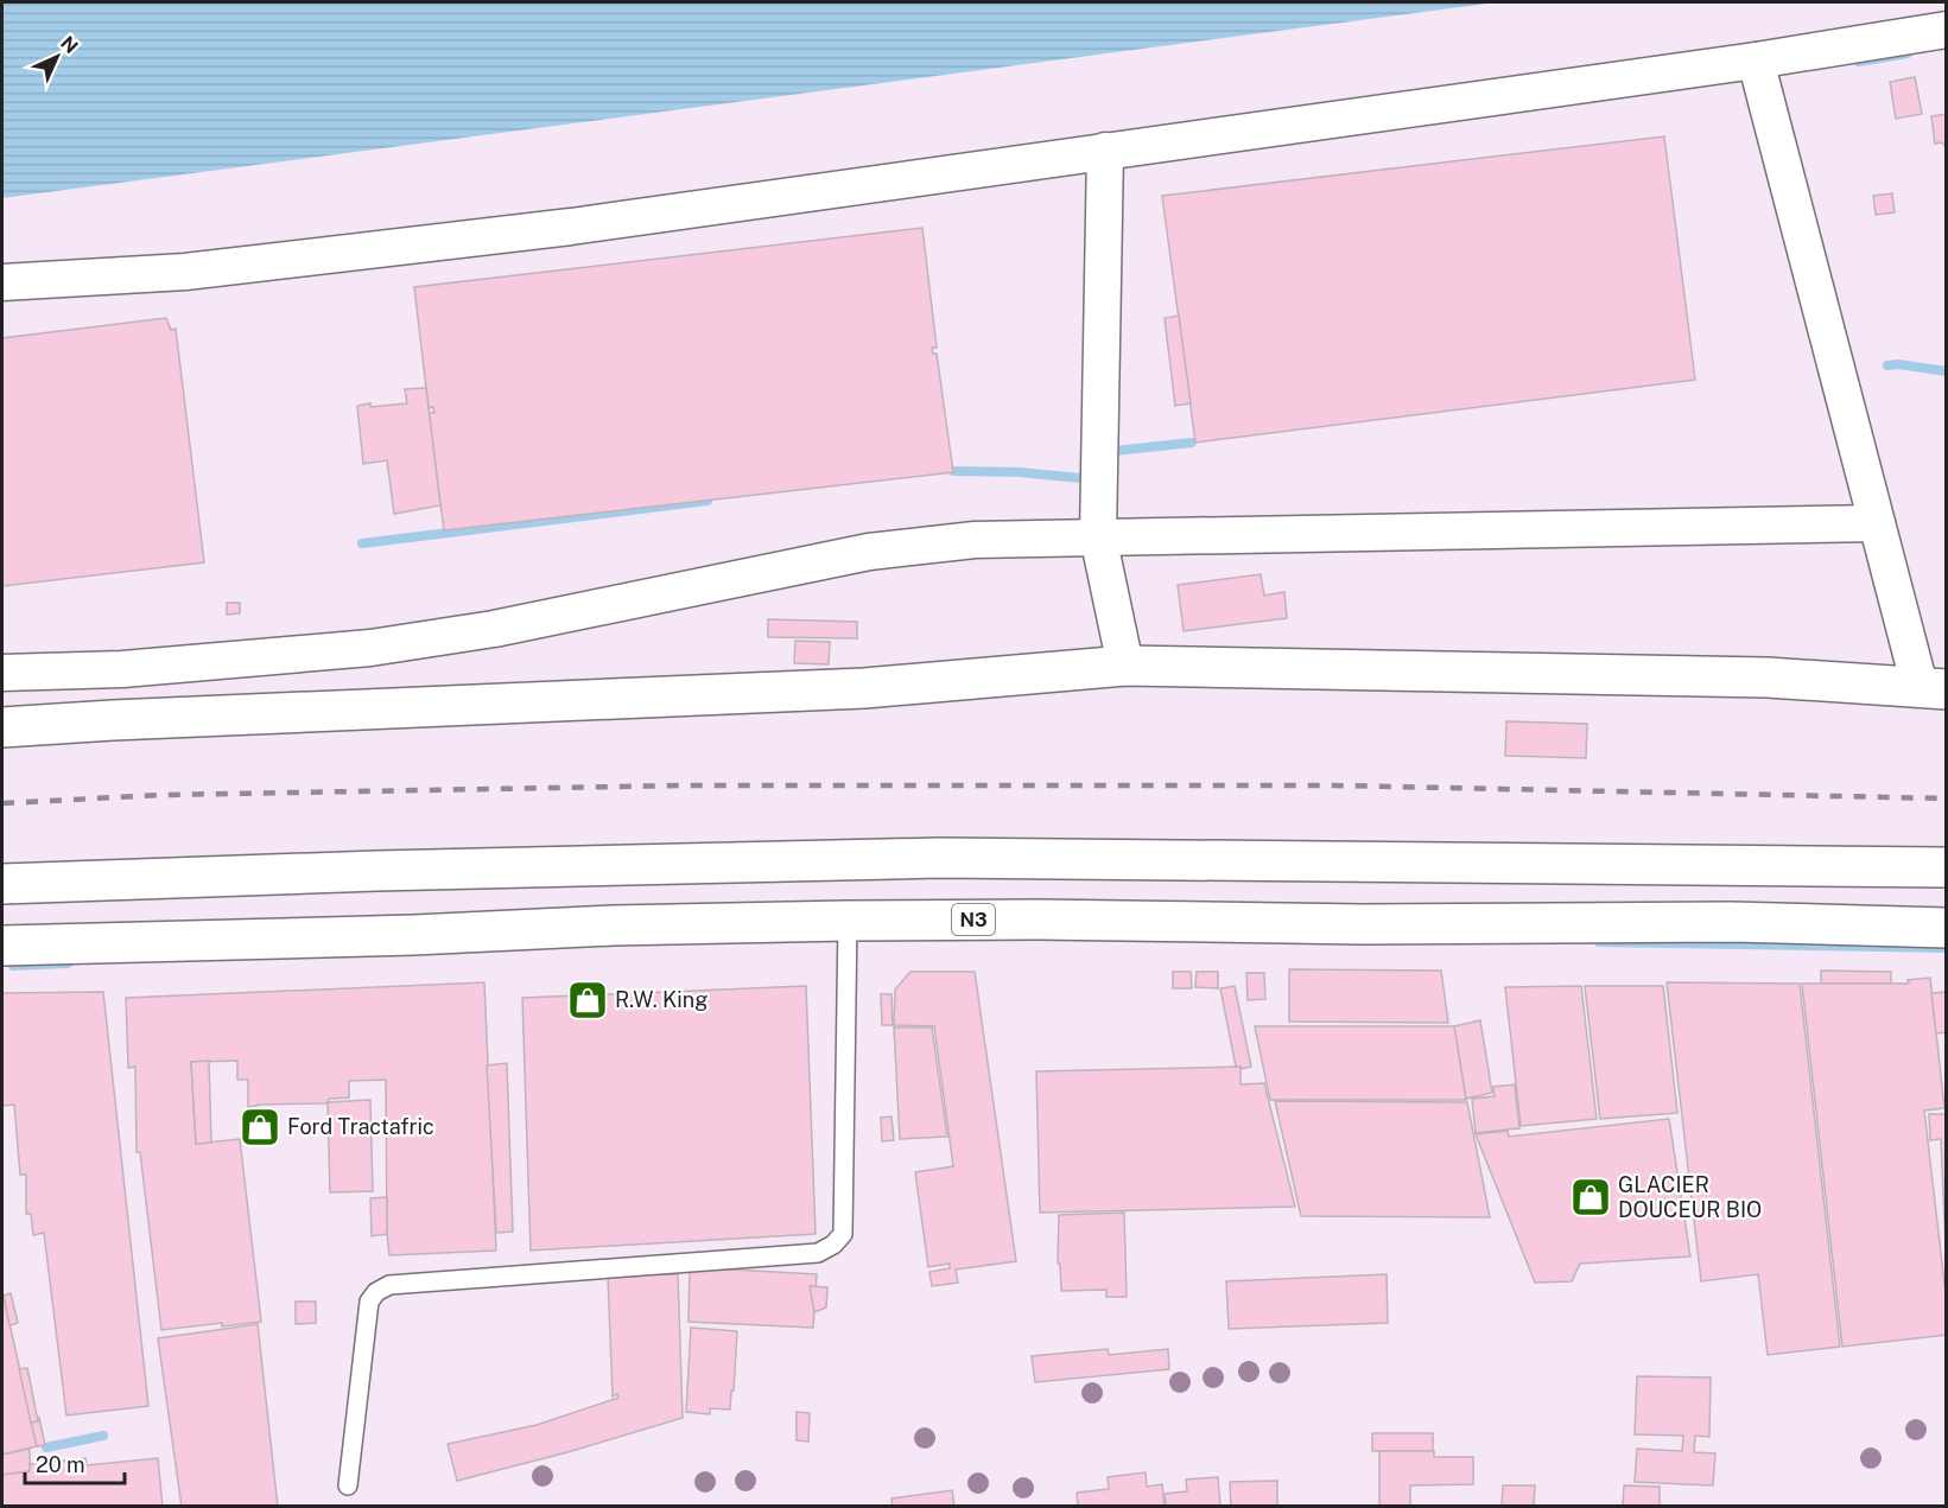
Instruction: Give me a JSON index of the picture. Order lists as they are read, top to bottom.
{
  "streets": {
    "main road": ["N3"]
  },
  "places": {
    "shop": ["R.W. King", "Ford Tractafric", "GLACIER DOUCEUR BIO"]
  },
  "scale_bar": "20 m",
  "north": "top right"
}
